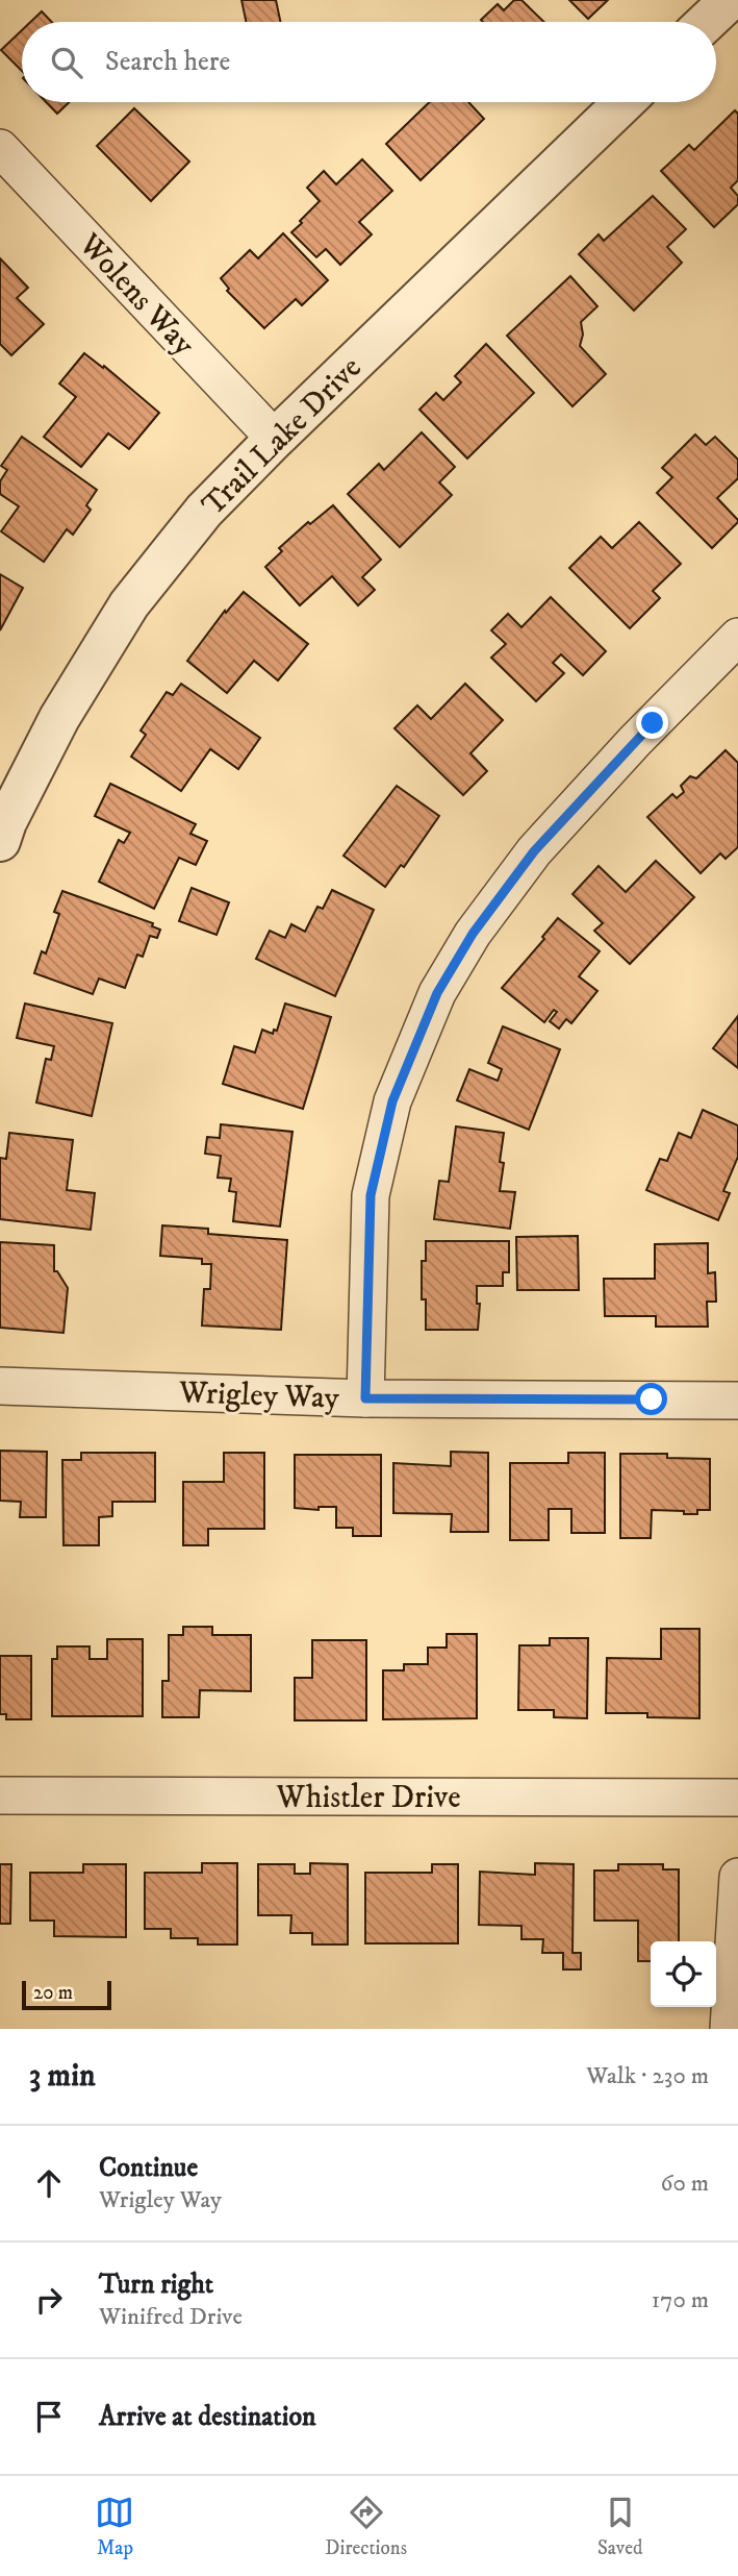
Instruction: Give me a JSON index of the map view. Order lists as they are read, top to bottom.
{
  "streets": {
    "street": [
      "Wolens Way",
      "Trail Lake Drive",
      "Wrigley Way",
      "Whistler Drive"
    ]
  },
  "crossings": [
    ["Wolens Way", "Trail Lake Drive"]
  ],
  "scale_bar": "20 m",
  "page": {
    "search": "Search here",
    "scale": "20 m",
    "heading": ["3 min", "Walk · 230 m"],
    "list": [
      ["Continue", "Wrigley Way", "60 m"],
      ["Turn right", "Winifred Drive", "170 m"],
      "Arrive at destination"
    ],
    "nav": ["Map", "Directions", "Saved"]
  }
}
